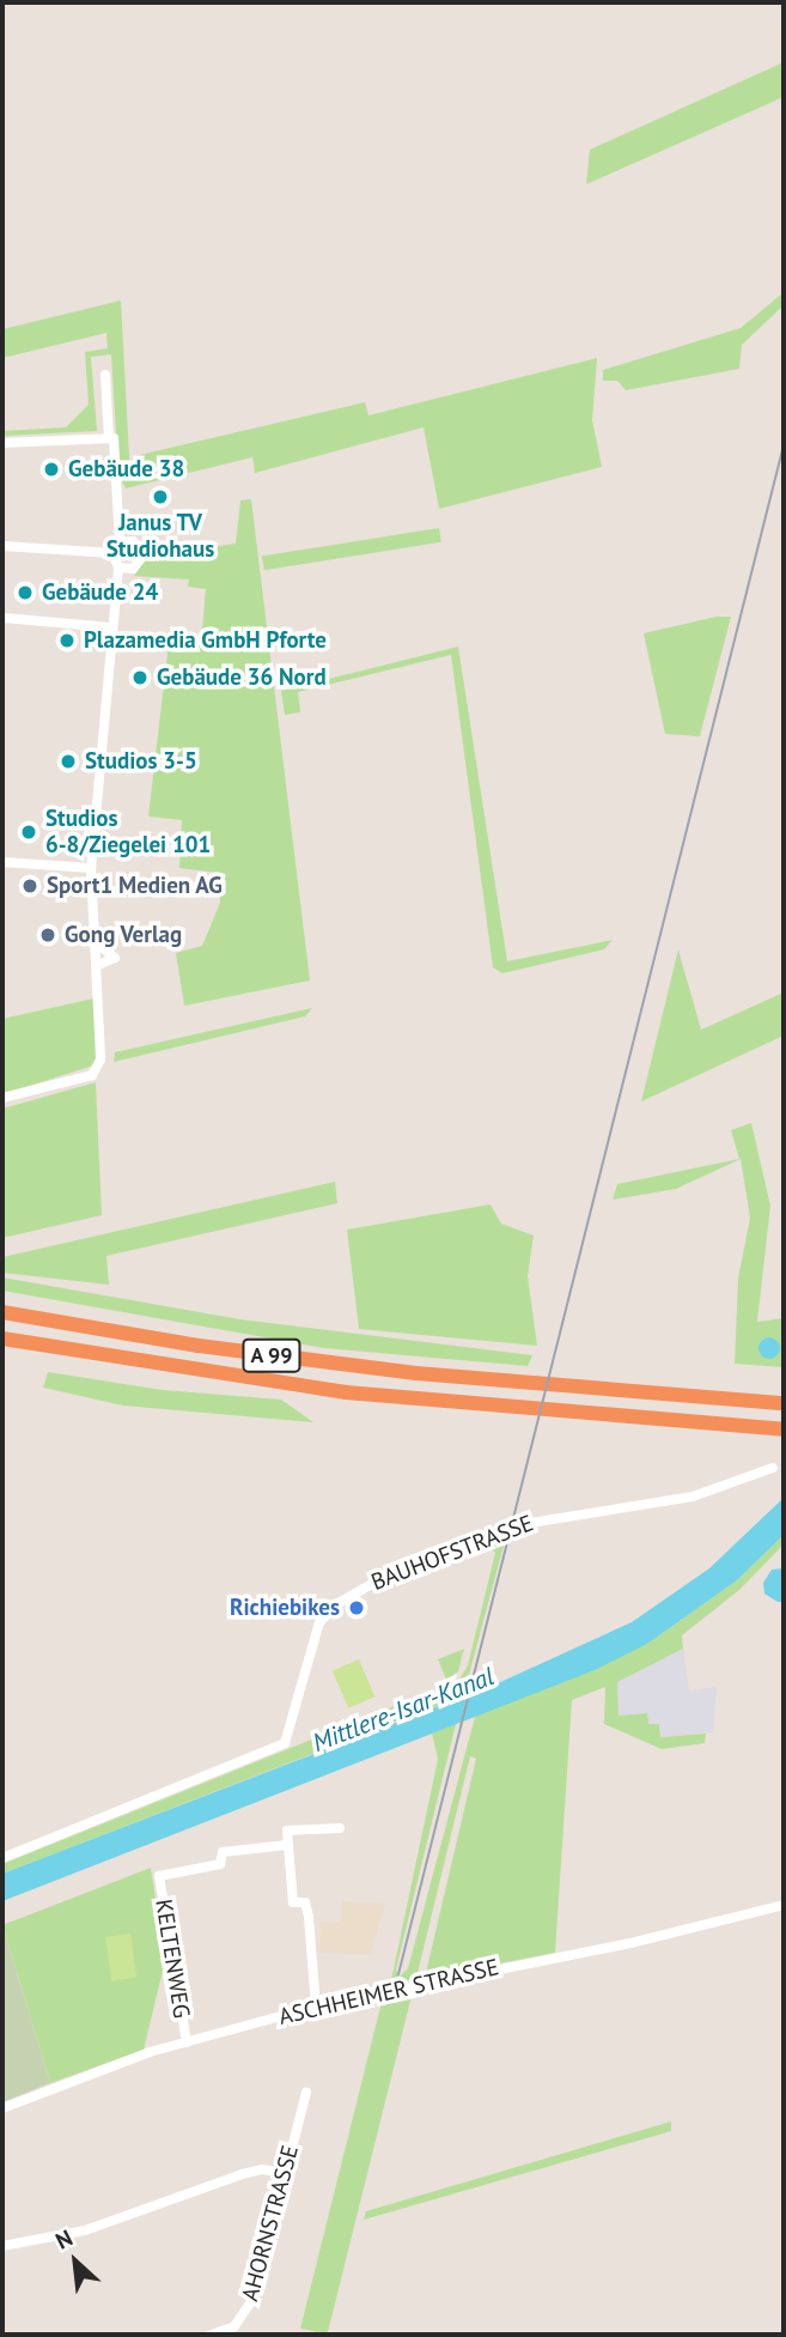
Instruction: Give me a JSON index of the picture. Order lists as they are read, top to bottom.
{
  "streets": {
    "highway": ["A 99"],
    "street": [
      "BAUHOFSTRASSE",
      "KELTENWEG",
      "ASCHHEIMER STRASSE",
      "AHORNSTRASSE"
    ]
  },
  "crossings": [
    ["KELTENWEG", "ASCHHEIMER STRASSE"]
  ],
  "water": ["Mittlere-Isar-Kanal"],
  "places": [
    "Gebäude 38",
    "Janus TV Studiohaus",
    "Gebäude 24",
    "Plazamedia GmbH Pforte",
    "Gebäude 36 Nord",
    "Studios 3-5",
    "Studios 6-8/Ziegelei 101",
    "Sport1 Medien AG",
    "Gong Verlag",
    "Richiebikes"
  ],
  "north": "top left"
}
